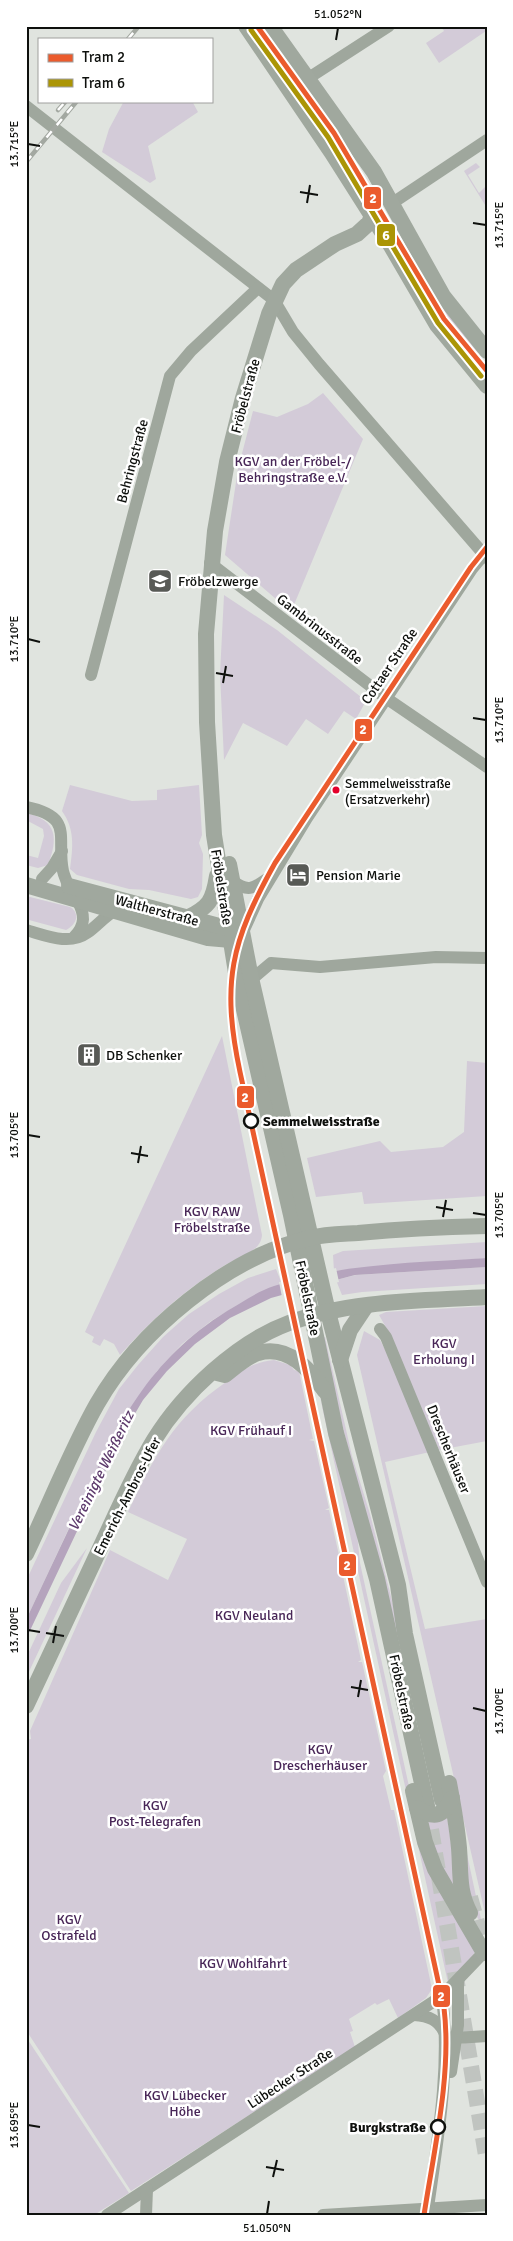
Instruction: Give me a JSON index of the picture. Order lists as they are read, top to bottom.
{
  "streets": {
    "main road": ["Fröbelstraße", "Waltherstraße", "Emerich-Ambros-Ufer"],
    "street": [
      "Behringstraße",
      "Gambrinusstraße",
      "Cottaer Straße",
      "Drescherhäuser",
      "Lübecker Straße"
    ]
  },
  "crossings": [
    ["Fröbelstraße", "Gambrinusstraße"],
    ["Fröbelstraße", "Cottaer Straße"],
    ["Fröbelstraße", "Waltherstraße"],
    ["Fröbelstraße", "Emerich-Ambros-Ufer"],
    ["Gambrinusstraße", "Cottaer Straße"],
    ["Cottaer Straße", "Waltherstraße"]
  ],
  "water": ["Vereinigte Weißeritz"],
  "parks": [
    "KGV an der Fröbel-/ Behringstraße e.V.",
    "KGV RAW Fröbelstraße",
    "KGV Erholung I",
    "KGV Frühauf I",
    "KGV Neuland",
    "KGV Drescherhäuser",
    "KGV Post-Telegrafen",
    "KGV Ostrafeld",
    "KGV Wohlfahrt",
    "KGV Lübecker Höhe"
  ],
  "places": {
    "school or university": ["Fröbelzwerge"],
    "other": ["Semmelweisstraße (Ersatzverkehr)", "Semmelweisstraße", "Burgkstraße"],
    "hotel": ["Pension Marie"],
    "building": ["DB Schenker"]
  },
  "lines": ["tram line 2", "tram line 6"],
  "legend": ["Tram 2", "Tram 6"],
  "coordinates": [
    "51.052°N",
    "13.715°E",
    "13.710°E",
    "13.705°E",
    "13.700°E",
    "13.695°E",
    "51.050°N"
  ]
}
